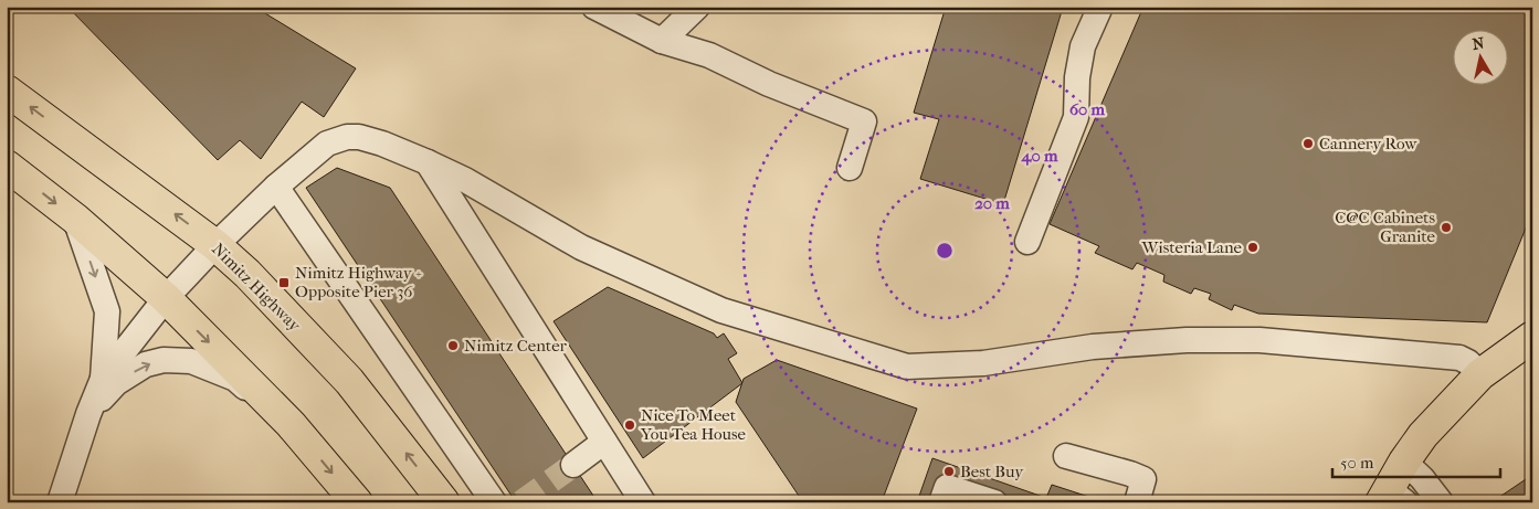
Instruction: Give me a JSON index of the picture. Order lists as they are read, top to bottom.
{
  "streets": {
    "main road": ["Nimitz Highway"]
  },
  "places": {
    "other": [
      "Cannery Row",
      "C@C Cabinets Granite",
      "Wisteria Lane",
      "Nimitz Center",
      "Nice To Meet You Tea House",
      "Best Buy"
    ],
    "transit": ["Nimitz Highway + Opposite Pier 36"]
  },
  "scale_bar": "50 m",
  "north": "top",
  "rings": ["60 m", "40 m", "20 m"]
}
